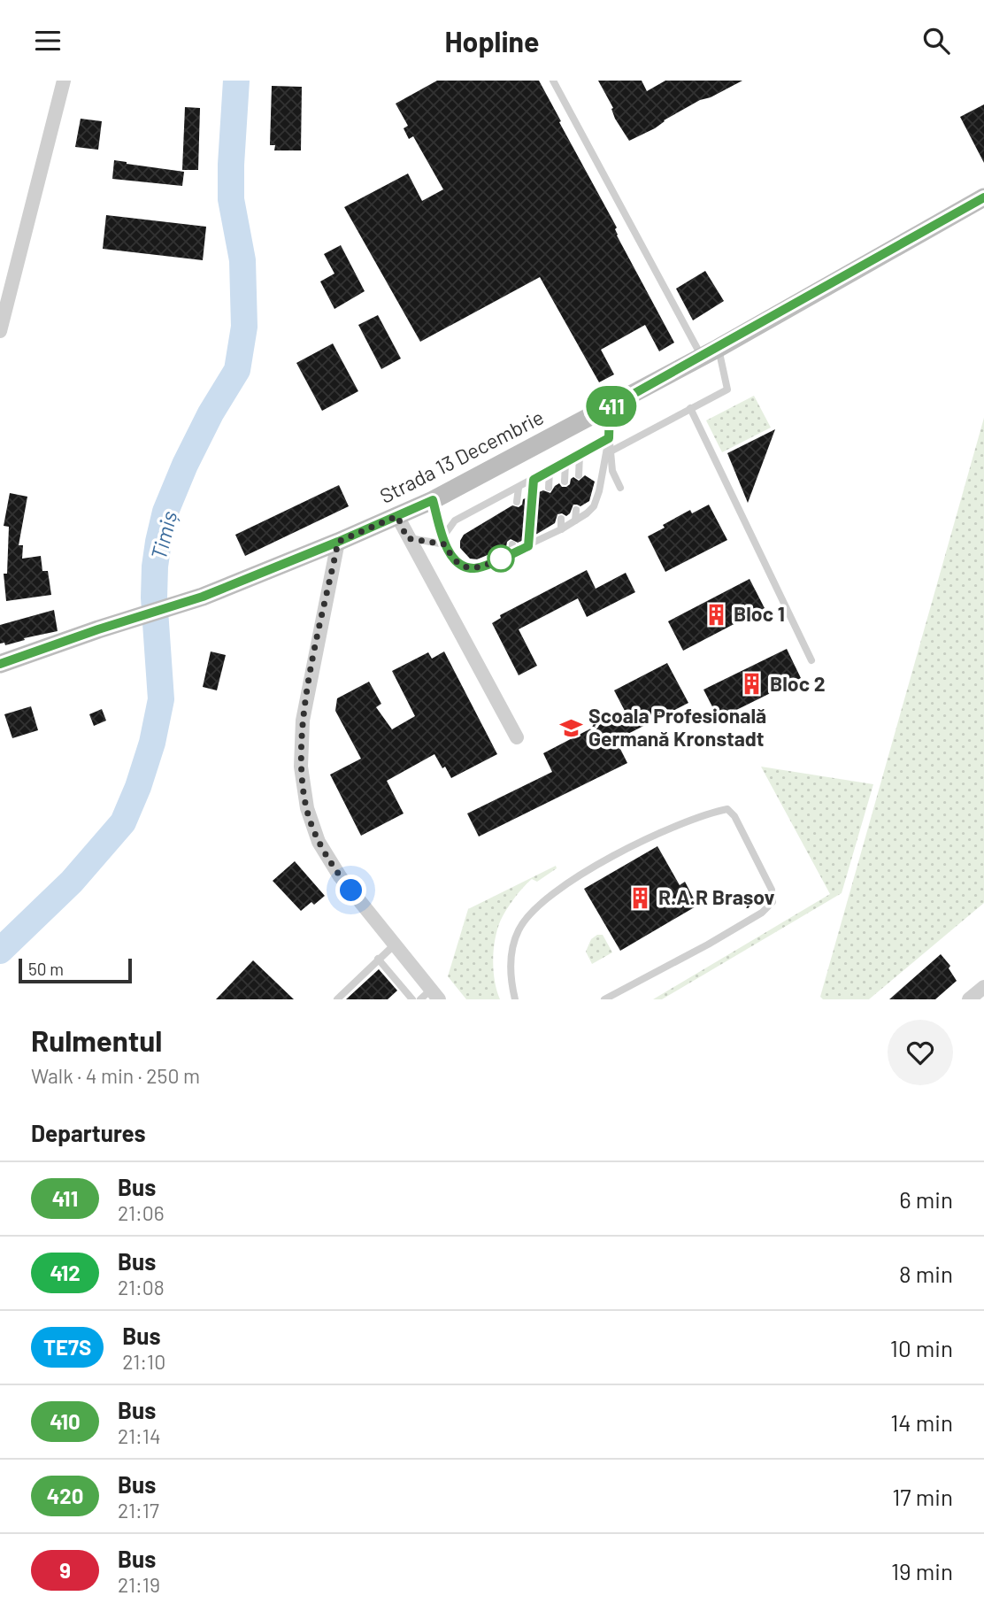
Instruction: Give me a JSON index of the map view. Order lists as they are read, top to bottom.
{
  "streets": {
    "main road": ["Strada 13 Decembrie"]
  },
  "water": ["Timiș"],
  "places": {
    "building": ["Bloc 1", "Bloc 2", "R.A.R Brașov"],
    "school or university": ["Școala Profesională Germană Kronstadt"]
  },
  "lines": ["bus line 411"],
  "scale_bar": "50 m",
  "page": {
    "header": "Hopline",
    "on_map": "411",
    "scale": "50 m",
    "heading": [
      ["Rulmentul", "Walk · 4 min · 250 m"],
      "Departures"
    ],
    "list": [
      {
        "mark": "411",
        "name": "Bus",
        "note": "21:06",
        "value": "6 min"
      },
      {
        "mark": "412",
        "name": "Bus",
        "note": "21:08",
        "value": "8 min"
      },
      {
        "mark": "TE7S",
        "name": "Bus",
        "note": "21:10",
        "value": "10 min"
      },
      {
        "mark": "410",
        "name": "Bus",
        "note": "21:14",
        "value": "14 min"
      },
      {
        "mark": "420",
        "name": "Bus",
        "note": "21:17",
        "value": "17 min"
      },
      {
        "mark": "9",
        "name": "Bus",
        "note": "21:19",
        "value": "19 min"
      }
    ]
  }
}
